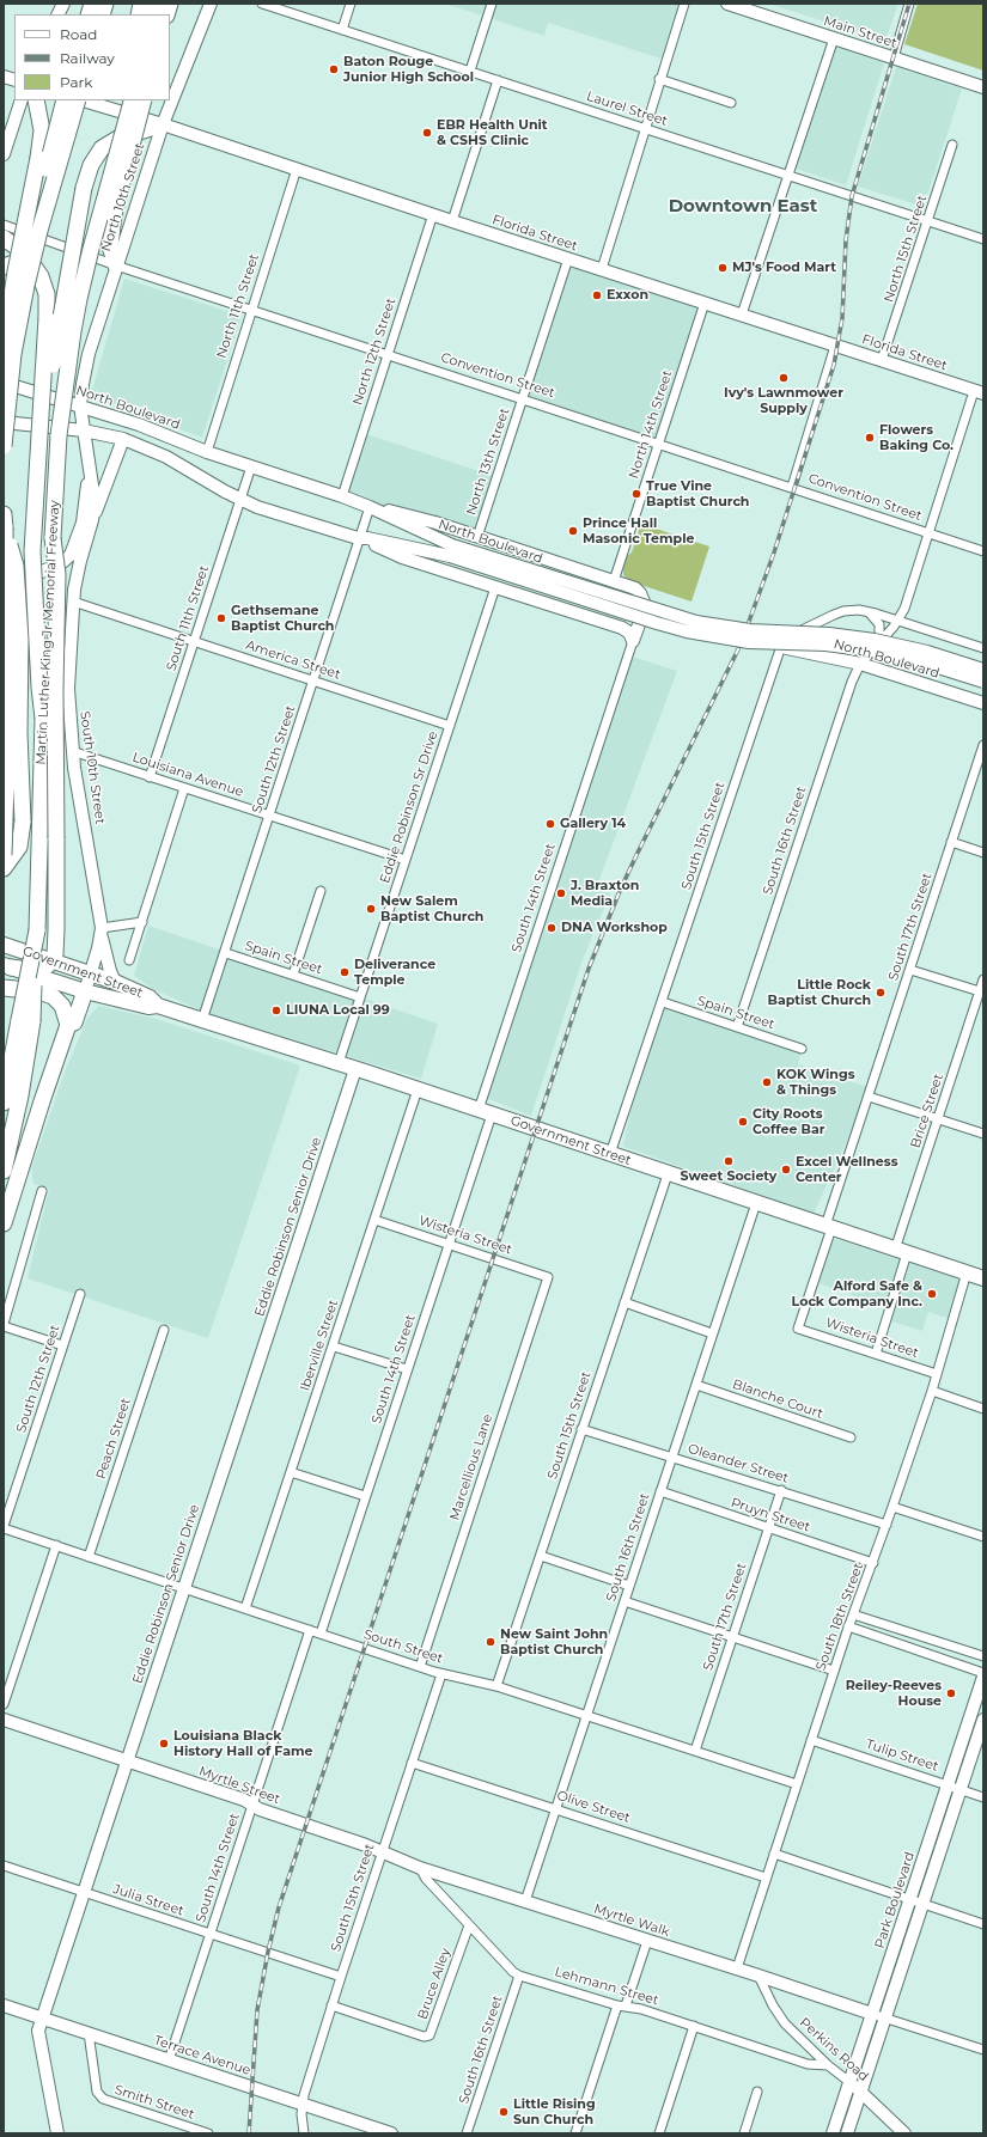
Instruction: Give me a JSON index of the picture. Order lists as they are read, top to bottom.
{
  "streets": {
    "highway": ["Martin Luther King Jr Memorial Freeway"],
    "main road": ["Government Street"],
    "street": [
      "Main Street",
      "Laurel Street",
      "North 10th Street",
      "Florida Street",
      "North 15th Street",
      "North 11th Street",
      "North 12th Street",
      "Convention Street",
      "North Boulevard",
      "North 14th Street",
      "North 13th Street",
      "South 11th Street",
      "America Street",
      "South 12th Street",
      "South 10th Street",
      "Louisiana Avenue",
      "Eddie Robinson Sr Drive",
      "South 15th Street",
      "South 16th Street",
      "South 14th Street",
      "South 17th Street",
      "Spain Street",
      "Brice Street",
      "Eddie Robinson Senior Drive",
      "Wisteria Street",
      "Iberville Street",
      "Blanche Court",
      "Peach Street",
      "Oleander Street",
      "Marcellious Lane",
      "Pruyn Street",
      "South 18th Street",
      "South Street",
      "Tulip Street",
      "Myrtle Street",
      "Olive Street",
      "Julia Street",
      "Park Boulevard",
      "Myrtle Walk",
      "Bruce Alley",
      "Lehmann Street",
      "Perkins Road",
      "Terrace Avenue",
      "Smith Street"
    ]
  },
  "crossings": [
    ["Laurel Street", "North 15th Street"],
    ["North 10th Street", "Florida Street"],
    ["North 10th Street", "Convention Street"],
    ["North 10th Street", "North Boulevard"],
    ["North 10th Street", "South 10th Street"],
    ["Florida Street", "North 15th Street"],
    ["Florida Street", "North 11th Street"],
    ["Florida Street", "North 12th Street"],
    ["Florida Street", "North 14th Street"],
    ["Florida Street", "North 13th Street"],
    ["Florida Street", "South 16th Street"],
    ["North 11th Street", "Convention Street"],
    ["North 11th Street", "North Boulevard"],
    ["North 12th Street", "Convention Street"],
    ["North 12th Street", "North Boulevard"],
    ["Convention Street", "North 14th Street"],
    ["Convention Street", "North 13th Street"],
    ["Convention Street", "South 16th Street"],
    ["North Boulevard", "South 11th Street"],
    ["North Boulevard", "South 12th Street"],
    ["North Boulevard", "South 10th Street"],
    ["North Boulevard", "South 15th Street"],
    ["North Boulevard", "South 16th Street"],
    ["South 11th Street", "America Street"],
    ["South 11th Street", "Louisiana Avenue"],
    ["America Street", "South 12th Street"],
    ["America Street", "South 10th Street"],
    ["America Street", "Eddie Robinson Sr Drive"],
    ["South 12th Street", "Louisiana Avenue"],
    ["South 12th Street", "Spain Street"],
    ["South 12th Street", "Government Street"],
    ["South 12th Street", "South Street"],
    ["South 10th Street", "Louisiana Avenue"],
    ["South 10th Street", "Government Street"],
    ["Louisiana Avenue", "Eddie Robinson Sr Drive"],
    ["Eddie Robinson Sr Drive", "Spain Street"],
    ["Eddie Robinson Sr Drive", "Government Street"],
    ["South 15th Street", "Spain Street"],
    ["South 15th Street", "Government Street"],
    ["South 15th Street", "Oleander Street"],
    ["South 15th Street", "South Street"],
    ["South 15th Street", "Myrtle Street"],
    ["South 15th Street", "Olive Street"],
    ["South 15th Street", "Julia Street"],
    ["South 15th Street", "Myrtle Walk"],
    ["South 15th Street", "Bruce Alley"],
    ["South 15th Street", "Terrace Avenue"],
    ["South 16th Street", "Spain Street"],
    ["South 16th Street", "Government Street"],
    ["South 16th Street", "Blanche Court"],
    ["South 16th Street", "Oleander Street"],
    ["South 16th Street", "Pruyn Street"],
    ["South 16th Street", "South Street"],
    ["South 16th Street", "Olive Street"],
    ["South 16th Street", "Myrtle Walk"],
    ["South 16th Street", "Lehmann Street"],
    ["South 14th Street", "Government Street"],
    ["South 14th Street", "Wisteria Street"],
    ["South 14th Street", "South Street"],
    ["South 14th Street", "Myrtle Street"],
    ["South 14th Street", "Julia Street"],
    ["South 14th Street", "Terrace Avenue"],
    ["South 17th Street", "Government Street"],
    ["South 17th Street", "Wisteria Street"],
    ["South 17th Street", "Oleander Street"],
    ["South 17th Street", "Pruyn Street"],
    ["South 17th Street", "South Street"],
    ["Government Street", "Brice Street"],
    ["Government Street", "Eddie Robinson Senior Drive"],
    ["Government Street", "Iberville Street"],
    ["Government Street", "South 18th Street"],
    ["Brice Street", "Wisteria Street"],
    ["Eddie Robinson Senior Drive", "South Street"],
    ["Eddie Robinson Senior Drive", "Myrtle Street"],
    ["Eddie Robinson Senior Drive", "Julia Street"],
    ["Eddie Robinson Senior Drive", "Terrace Avenue"],
    ["Wisteria Street", "Iberville Street"],
    ["Wisteria Street", "Marcellious Lane"],
    ["Wisteria Street", "South 18th Street"],
    ["Iberville Street", "South Street"],
    ["Peach Street", "South Street"],
    ["Oleander Street", "South 18th Street"],
    ["Marcellious Lane", "South Street"],
    ["Pruyn Street", "South 18th Street"],
    ["South 18th Street", "South Street"],
    ["South 18th Street", "Tulip Street"],
    ["South 18th Street", "Olive Street"],
    ["South 18th Street", "Myrtle Walk"],
    ["Tulip Street", "Park Boulevard"],
    ["Myrtle Street", "Myrtle Walk"],
    ["Park Boulevard", "Myrtle Walk"],
    ["Park Boulevard", "Perkins Road"],
    ["Myrtle Walk", "Lehmann Street"],
    ["Myrtle Walk", "Perkins Road"],
    ["Bruce Alley", "Lehmann Street"],
    ["Lehmann Street", "Perkins Road"],
    ["Terrace Avenue", "Smith Street"]
  ],
  "districts": ["Downtown East"],
  "places": [
    "Baton Rouge Junior High School",
    "EBR Health Unit & CSHS Clinic",
    "MJ's Food Mart",
    "Exxon",
    "Ivy's Lawnmower Supply",
    "Flowers Baking Co.",
    "True Vine Baptist Church",
    "Prince Hall Masonic Temple",
    "Gethsemane Baptist Church",
    "Gallery 14",
    "J. Braxton Media",
    "New Salem Baptist Church",
    "DNA Workshop",
    "Deliverance Temple",
    "Little Rock Baptist Church",
    "LIUNA Local 99",
    "KOK Wings & Things",
    "City Roots Coffee Bar",
    "Sweet Society",
    "Excel Wellness Center",
    "Alford Safe & Lock Company Inc.",
    "New Saint John Baptist Church",
    "Reiley-Reeves House",
    "Louisiana Black History Hall of Fame",
    "Little Rising Sun Church"
  ],
  "legend": ["Road", "Railway", "Park"]
}
